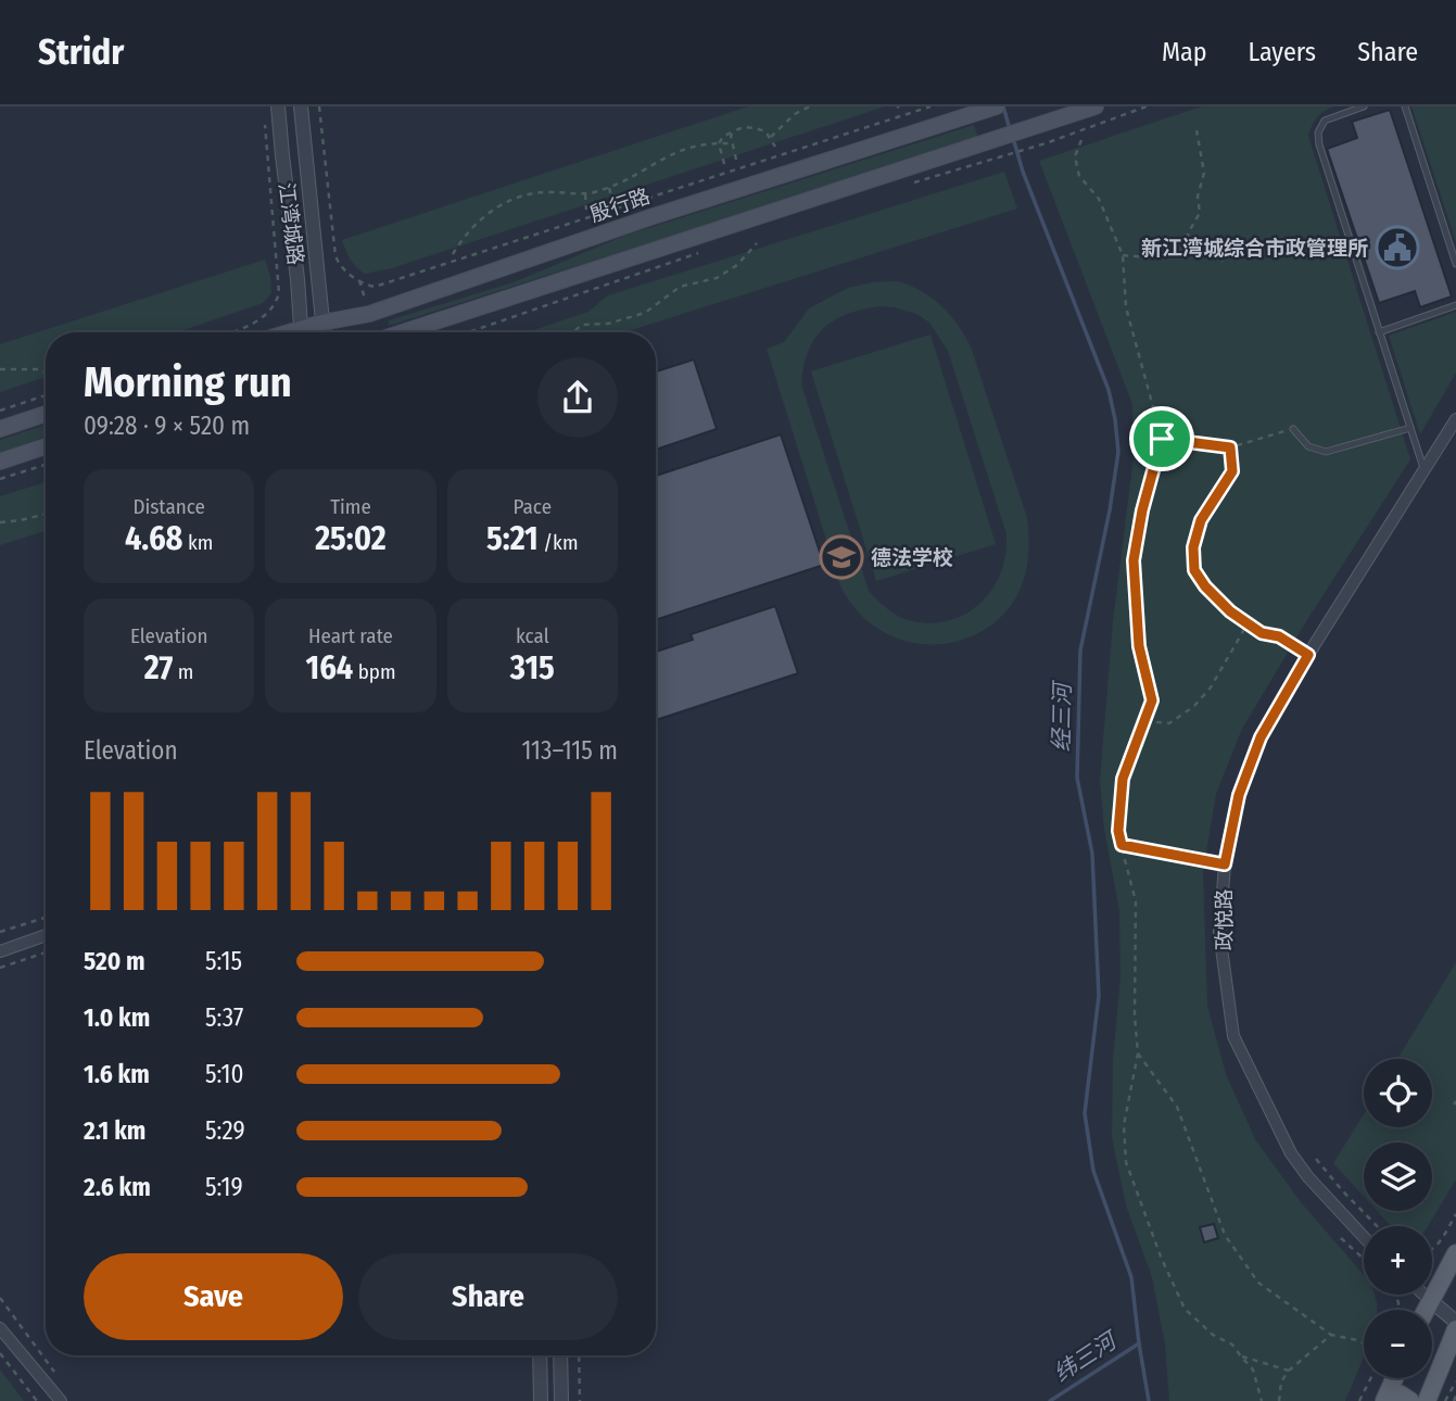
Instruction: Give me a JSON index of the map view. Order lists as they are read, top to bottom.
{
  "streets": {
    "main road": ["殷行路"],
    "street": ["江湾城路", "政悦路"]
  },
  "crossings": [
    ["殷行路", "江湾城路"]
  ],
  "water": ["经三河", "纬三河"],
  "places": {
    "public building": ["新江湾城综合市政管理所"],
    "school or university": ["德法学校"]
  },
  "page": {
    "header": "Stridr",
    "nav": ["Map", "Layers", "Share"],
    "heading": ["Morning run", "09:28 · 9 × 520 m"],
    "stats": [
      ["Distance", "4.68 km"],
      ["Time", "25:02"],
      ["Pace", "5:21 /km"],
      ["Elevation", "27 m"],
      ["Heart rate", "164 bpm"],
      ["kcal", "315"]
    ],
    "chart": ["Elevation", "113–115 m"],
    "list": [
      {
        "name": "520 m",
        "note": "5:15"
      },
      {
        "name": "1.0 km",
        "note": "5:37"
      },
      {
        "name": "1.6 km",
        "note": "5:10"
      },
      {
        "name": "2.1 km",
        "note": "5:29"
      },
      {
        "name": "2.6 km",
        "note": "5:19"
      }
    ],
    "map_buttons": ["+", "−"],
    "buttons": ["Save", "Share"]
  }
}
